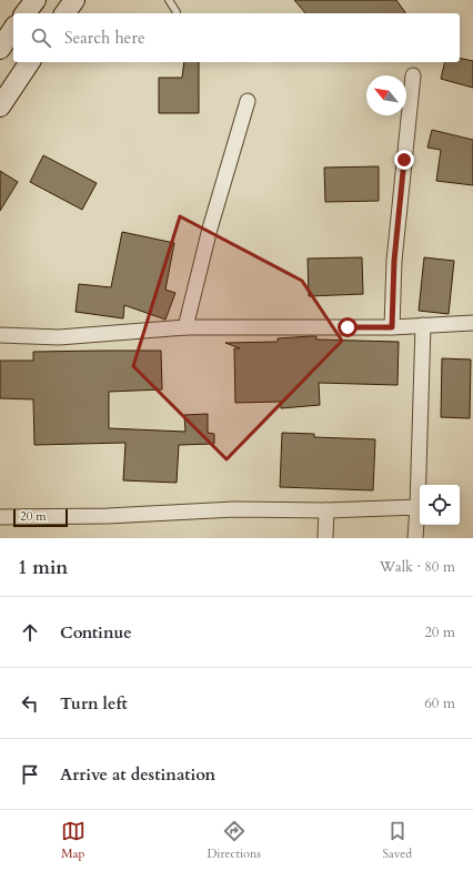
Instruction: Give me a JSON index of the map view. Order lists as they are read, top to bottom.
{
  "scale_bar": "20 m",
  "north": "top left",
  "page": {
    "search": "Search here",
    "scale": "20 m",
    "heading": ["1 min", "Walk · 80 m"],
    "list": [
      ["Continue", "20 m"],
      ["Turn left", "60 m"],
      "Arrive at destination"
    ],
    "nav": ["Map", "Directions", "Saved"]
  }
}
